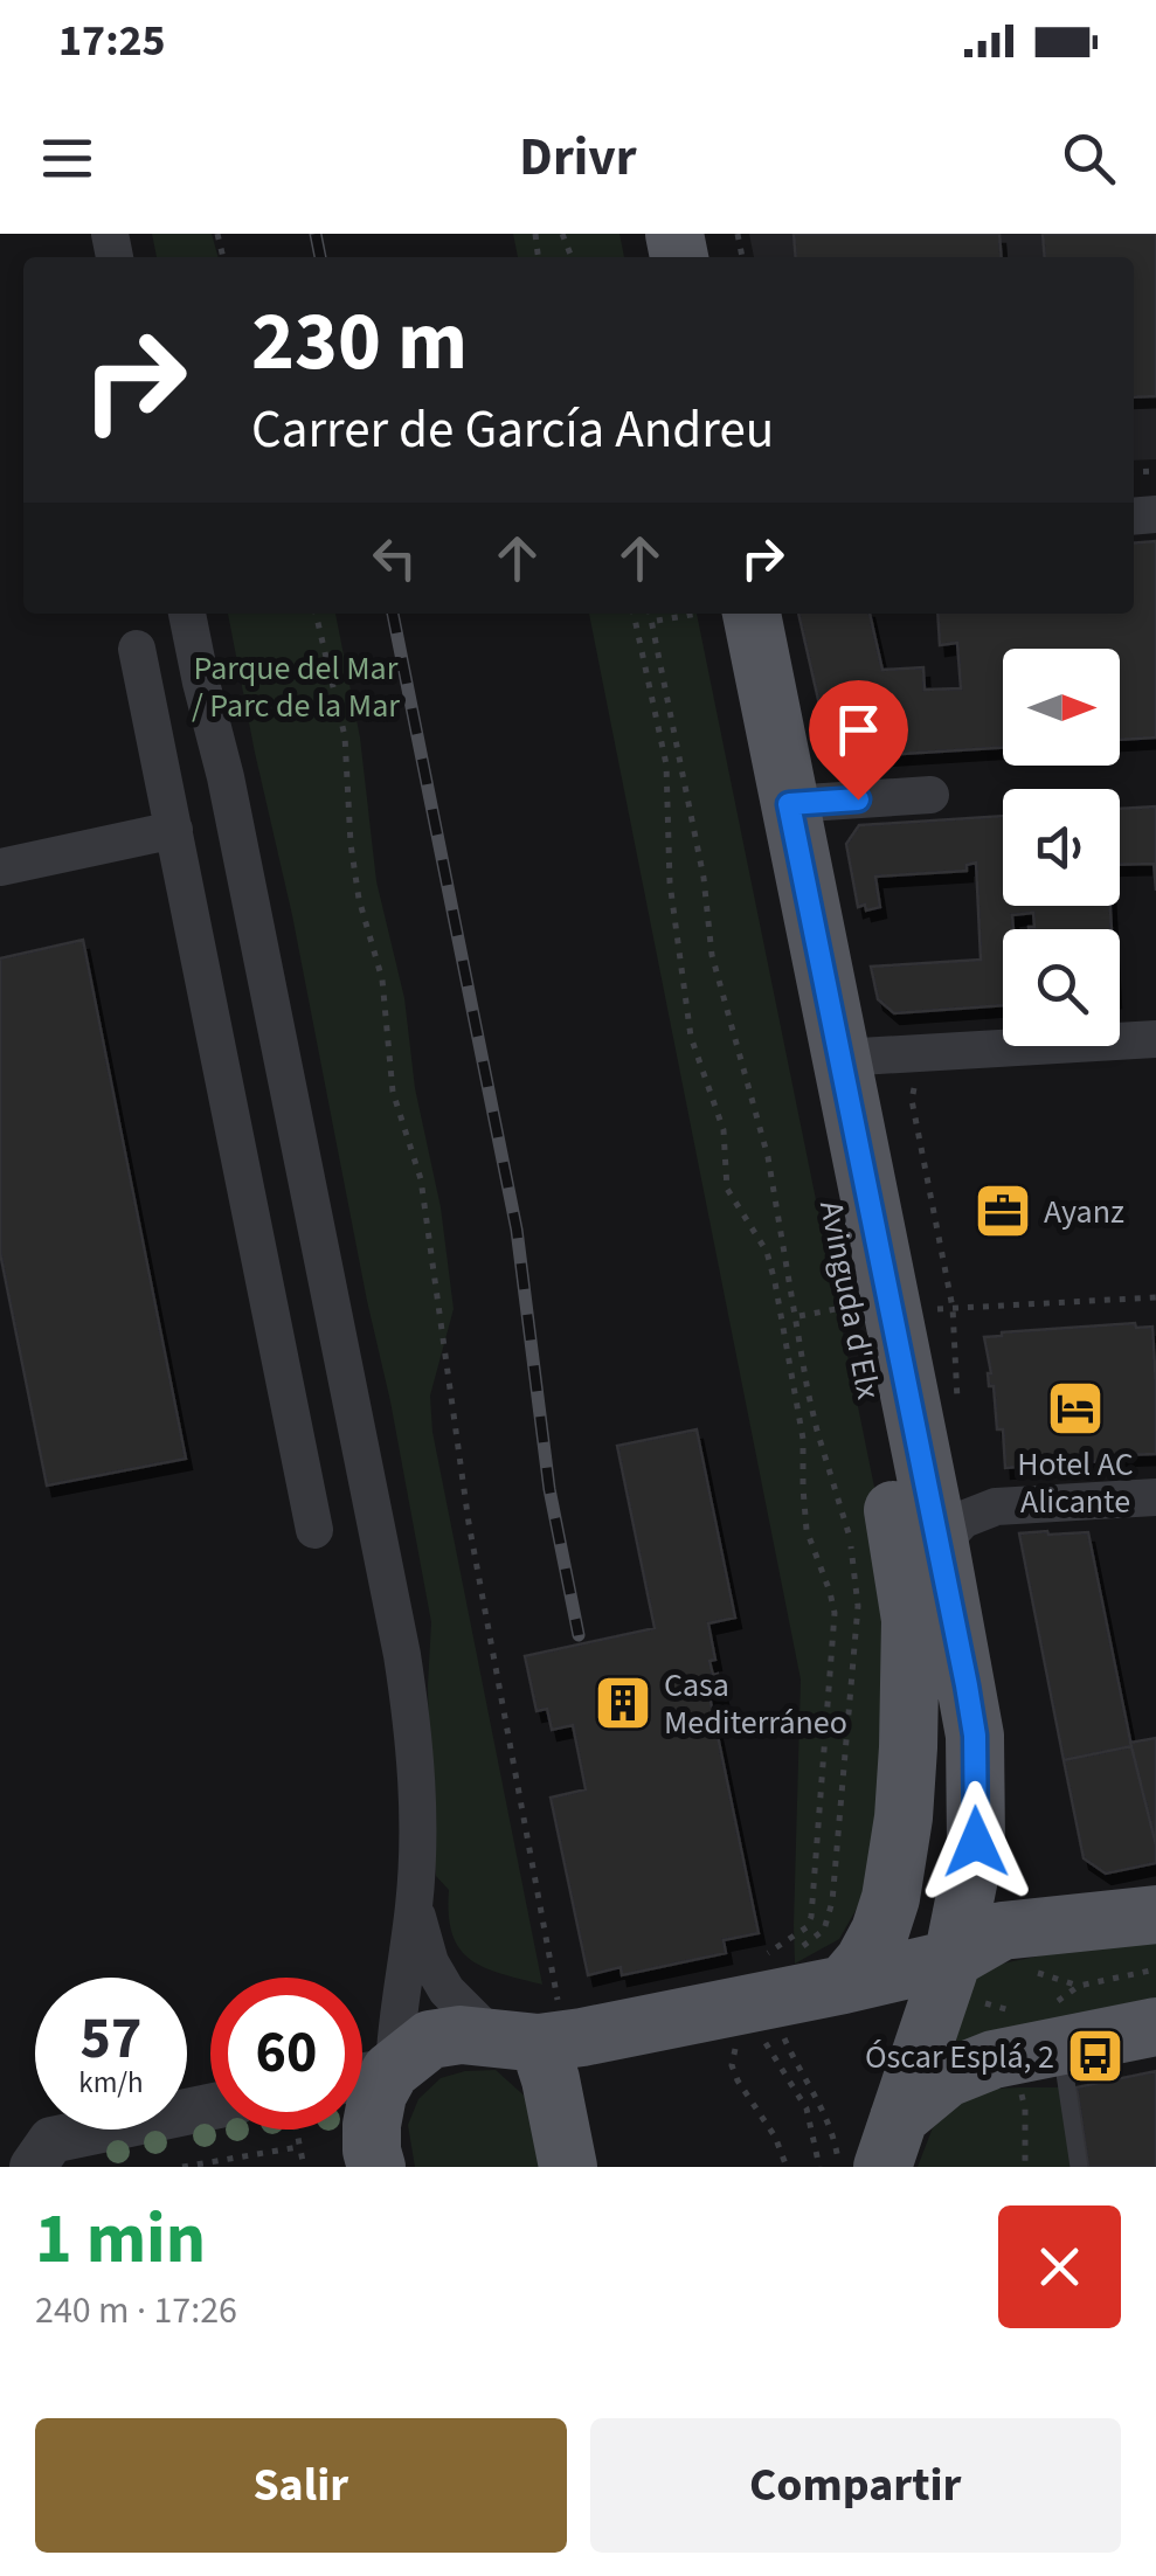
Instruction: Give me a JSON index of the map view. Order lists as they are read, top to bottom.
{
  "streets": {
    "main road": ["Avinguda d'Elx"]
  },
  "parks": ["Parque del Mar / Parc de la Mar"],
  "places": {
    "office": ["Ayanz"],
    "hotel": ["Hotel AC Alicante"],
    "building": ["Casa Mediterráneo"],
    "bus stop": ["Óscar Esplá, 2"]
  },
  "north": "right",
  "page": {
    "status": "17:25",
    "header": "Drivr",
    "turn": ["230 m", "Carrer de García Andreu"],
    "speed": "57 km/h",
    "limit": "60",
    "heading": ["1 min", "240 m · 17:26"],
    "buttons": ["Salir", "Compartir"]
  }
}
